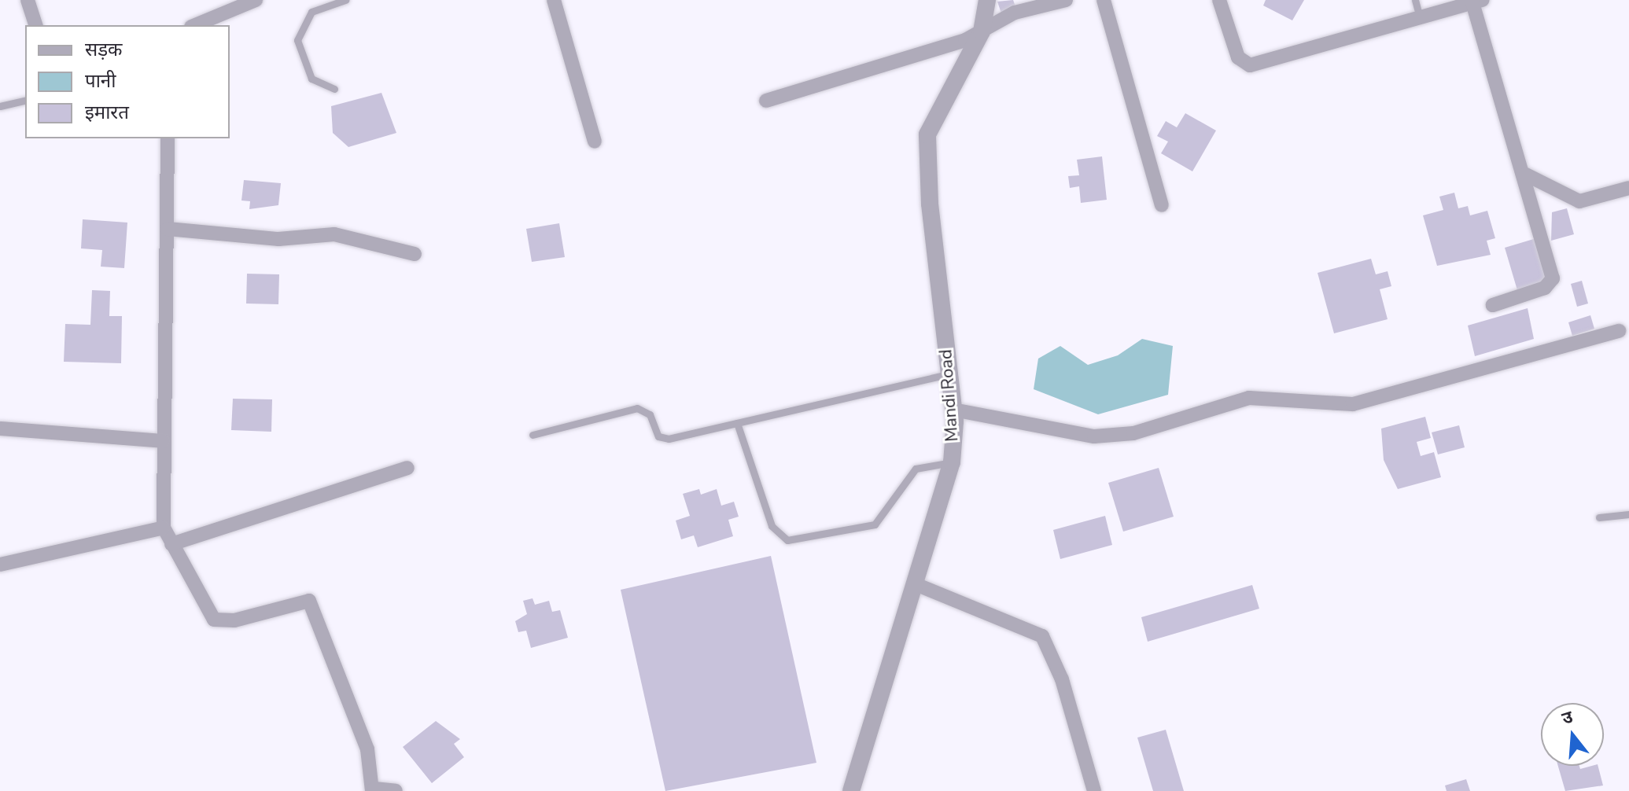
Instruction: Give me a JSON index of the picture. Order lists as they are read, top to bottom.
{
  "streets": {
    "street": ["Mandi Road"]
  },
  "legend": ["सड़क", "पानी", "इमारत"],
  "north": "top"
}
